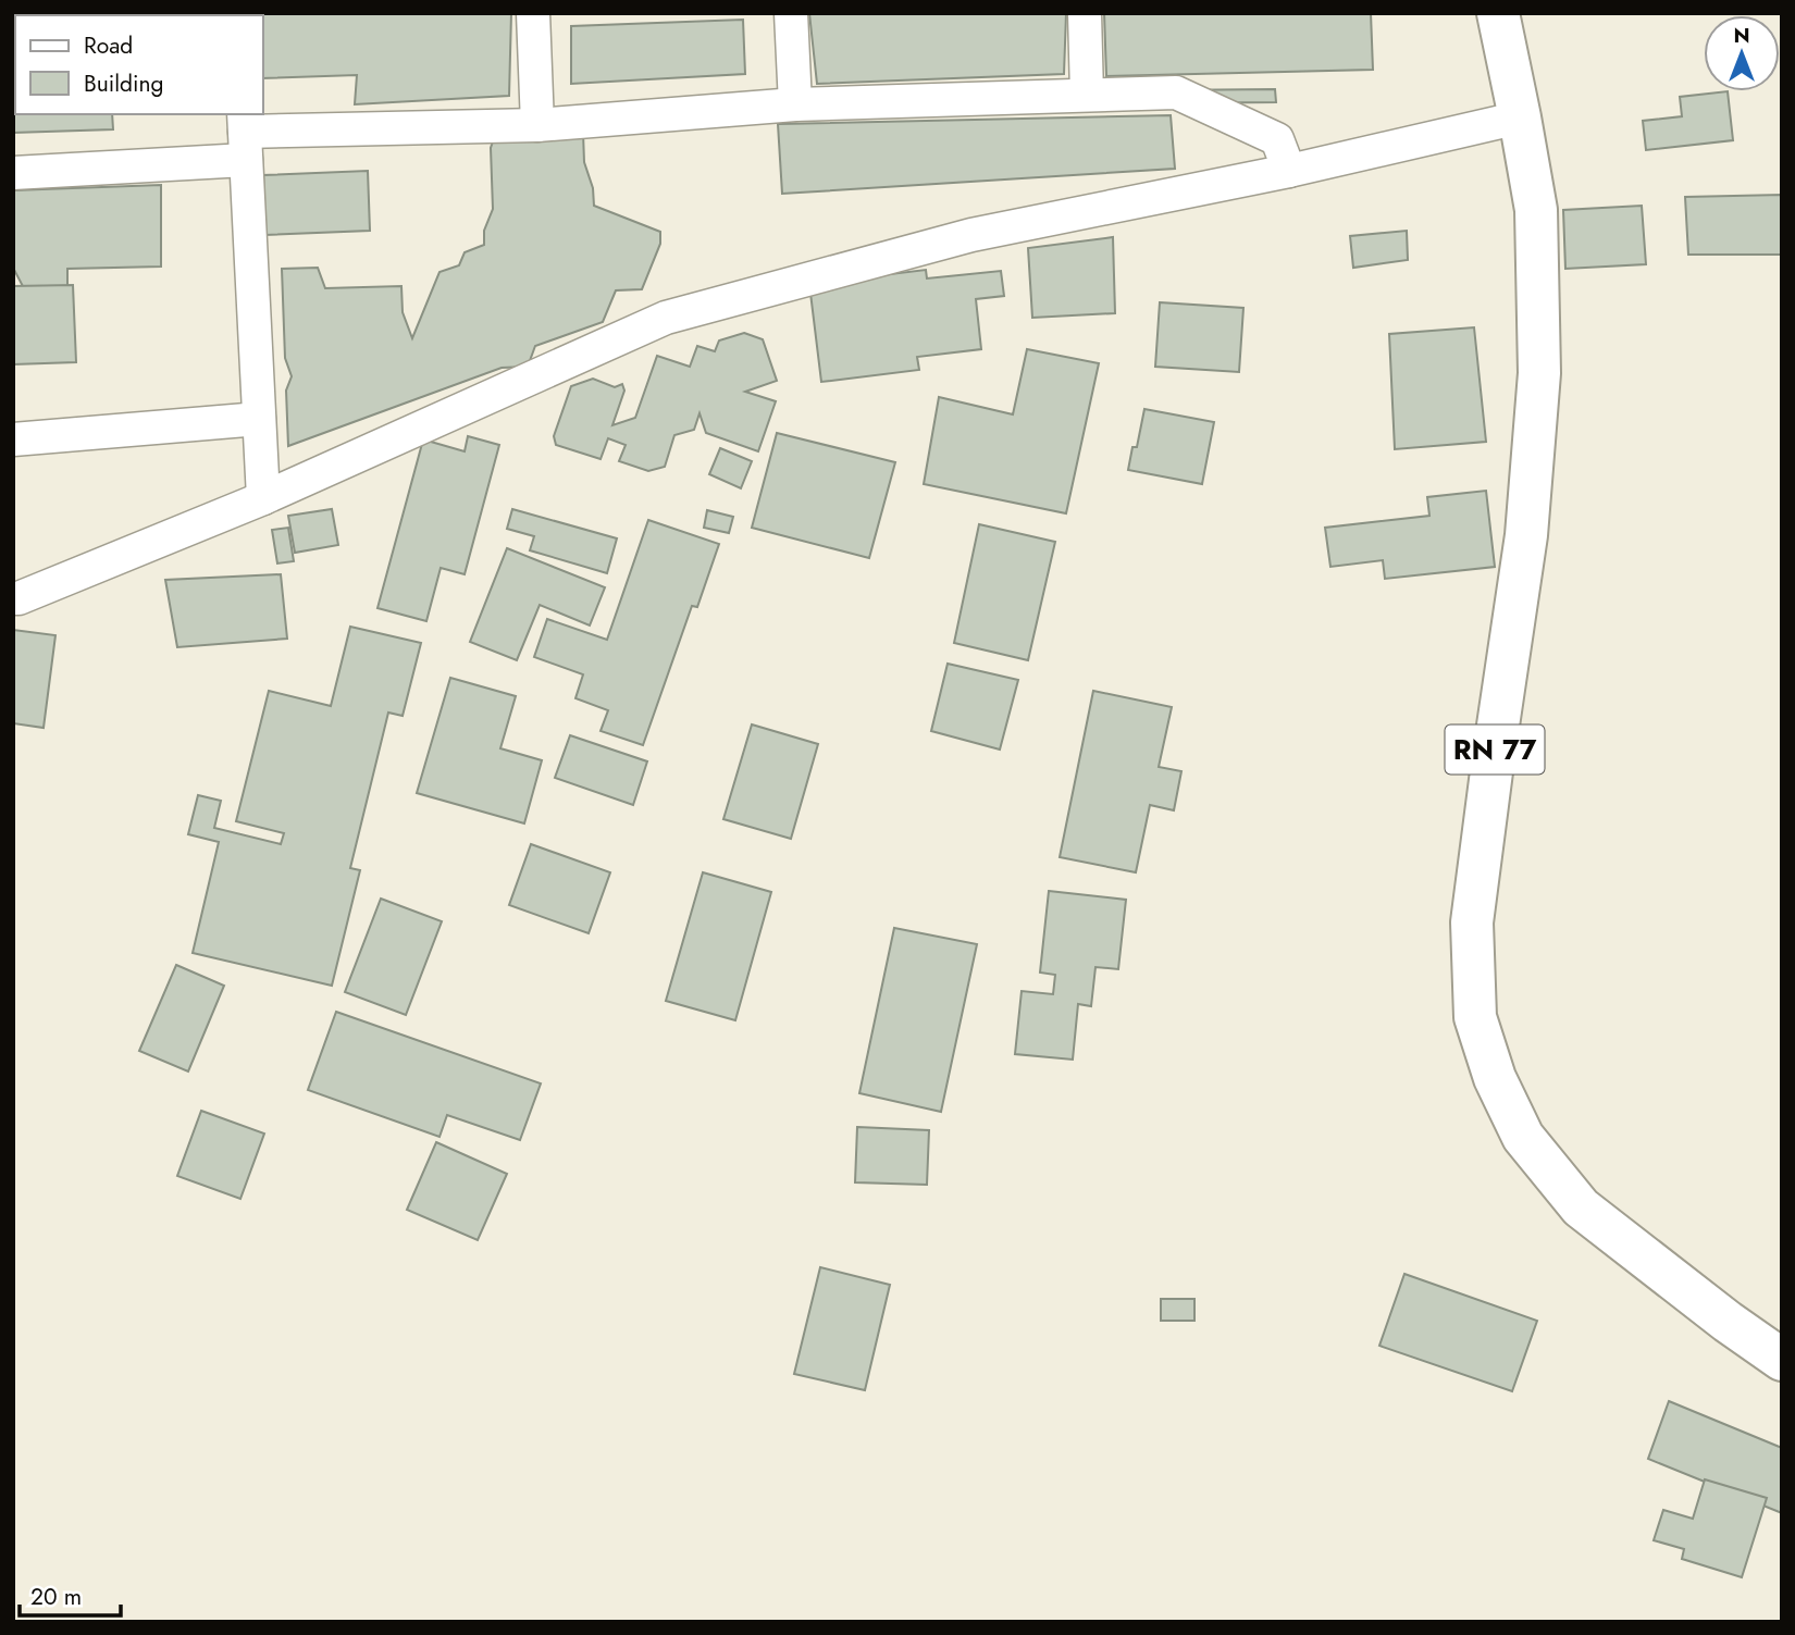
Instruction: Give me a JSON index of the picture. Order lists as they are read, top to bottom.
{
  "streets": {
    "main road": ["RN 77"]
  },
  "legend": ["Road", "Building"],
  "scale_bar": "20 m",
  "north": "top"
}
